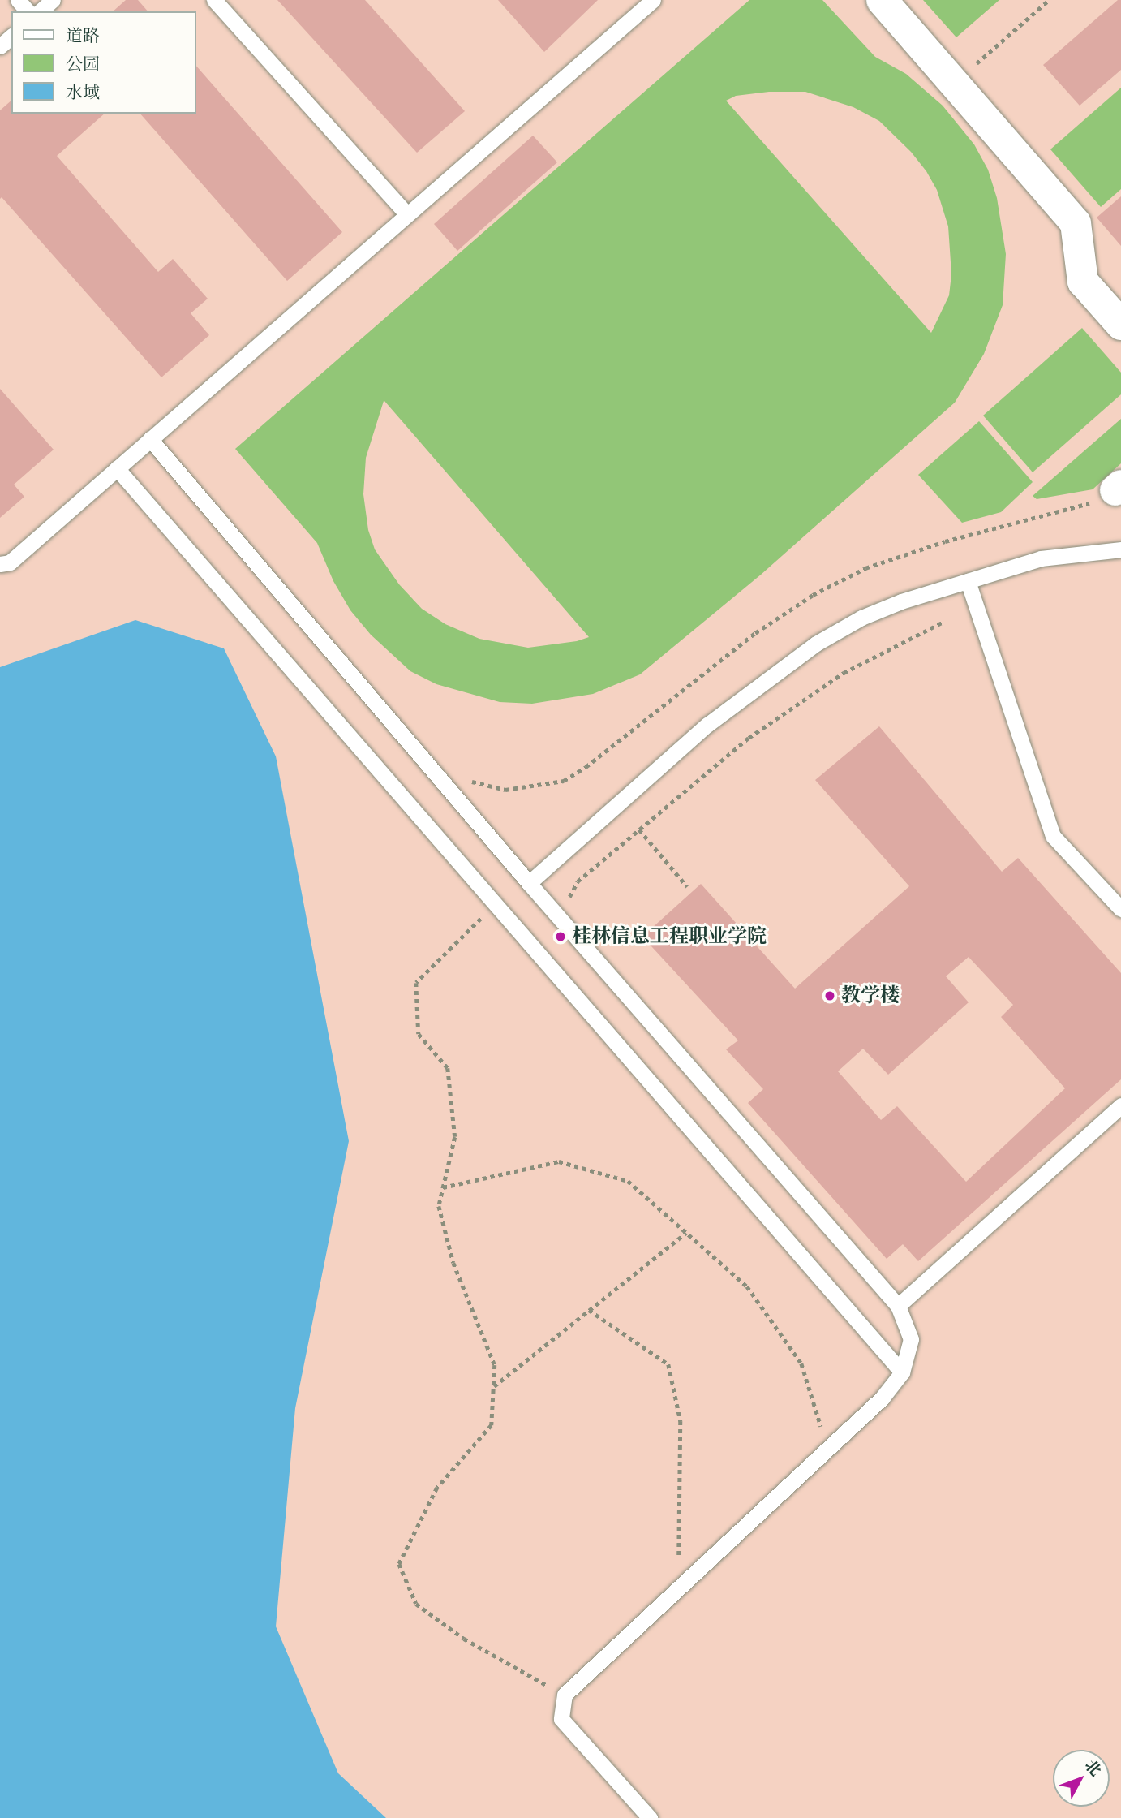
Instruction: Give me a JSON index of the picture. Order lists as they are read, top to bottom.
{
  "places": ["桂林信息工程职业学院", "教学楼"],
  "legend": ["道路", "公园", "水域"],
  "north": "top right"
}
